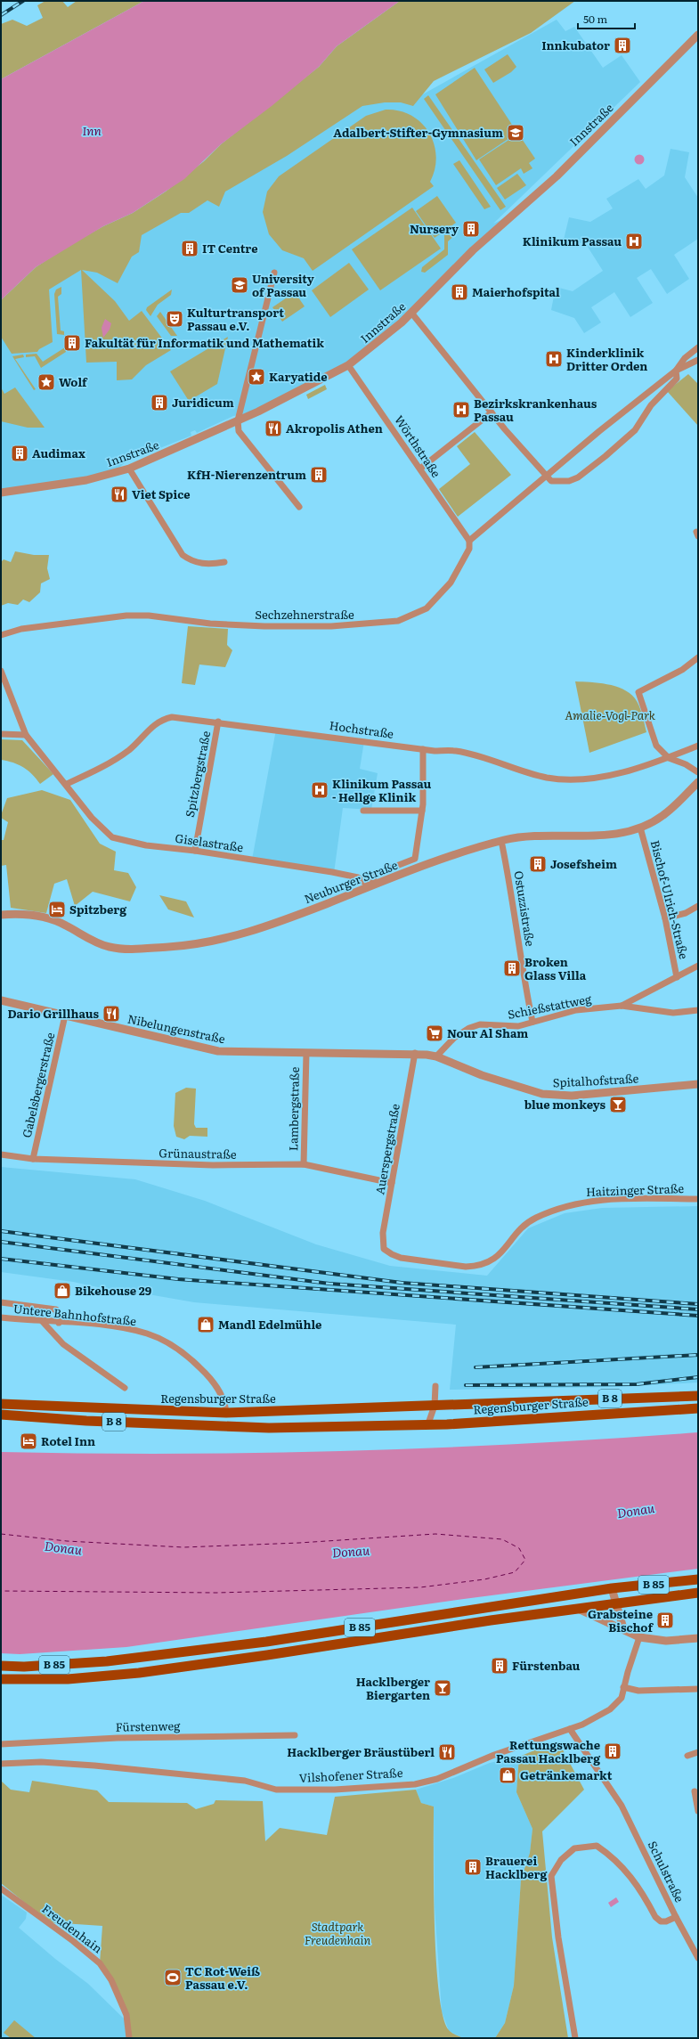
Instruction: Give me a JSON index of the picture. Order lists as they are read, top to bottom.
{
  "streets": {
    "main road": ["Regensburger Straße", "B 8", "B 85"],
    "street": [
      "Innstraße",
      "Wörthstraße",
      "Sechzehnerstraße",
      "Hochstraße",
      "Spitzbergstraße",
      "Giselastraße",
      "Neuburger Straße",
      "Bischof-Ulrich-Straße",
      "Ostuzzistraße",
      "Schießstattweg",
      "Nibelungenstraße",
      "Spitalhofstraße",
      "Gabelsbergerstraße",
      "Lambergstraße",
      "Auerspergstraße",
      "Grünaustraße",
      "Haitzinger Straße",
      "Untere Bahnhofstraße",
      "Fürstenweg",
      "Vilshofener Straße",
      "Schulstraße",
      "Freudenhain"
    ]
  },
  "crossings": [
    ["Innstraße", "Wörthstraße"],
    ["Wörthstraße", "Sechzehnerstraße"],
    ["Hochstraße", "Spitzbergstraße"],
    ["Hochstraße", "Giselastraße"],
    ["Spitzbergstraße", "Giselastraße"],
    ["Giselastraße", "Neuburger Straße"],
    ["Neuburger Straße", "Bischof-Ulrich-Straße"],
    ["Neuburger Straße", "Ostuzzistraße"],
    ["Ostuzzistraße", "Schießstattweg"],
    ["Schießstattweg", "Spitalhofstraße"],
    ["Nibelungenstraße", "Spitalhofstraße"],
    ["Nibelungenstraße", "Gabelsbergerstraße"],
    ["Nibelungenstraße", "Lambergstraße"],
    ["Nibelungenstraße", "Auerspergstraße"],
    ["Spitalhofstraße", "Auerspergstraße"],
    ["Gabelsbergerstraße", "Grünaustraße"],
    ["Lambergstraße", "Grünaustraße"],
    ["Auerspergstraße", "Grünaustraße"],
    ["Auerspergstraße", "Haitzinger Straße"],
    ["Untere Bahnhofstraße", "Regensburger Straße"],
    ["Vilshofener Straße", "Schulstraße"]
  ],
  "water": ["Inn", "Donau"],
  "parks": ["Amalie-Vogl-Park", "Stadtpark Freudenhain"],
  "places": {
    "building": [
      "Innkubator",
      "Nursery",
      "IT Centre",
      "Maierhofspital",
      "Fakultät für Informatik und Mathematik",
      "Juridicum",
      "Audimax",
      "KfH-Nierenzentrum",
      "Josefsheim",
      "Broken Glass Villa",
      "Grabsteine Bischof",
      "Fürstenbau",
      "Rettungswache Passau Hacklberg",
      "Brauerei Hacklberg"
    ],
    "school or university": ["Adalbert-Stifter-Gymnasium", "University of Passau"],
    "hospital": [
      "Klinikum Passau",
      "Kinderklinik Dritter Orden",
      "Bezirkskrankenhaus Passau",
      "Klinikum Passau - Hellge Klinik"
    ],
    "theatre": ["Kulturtransport Passau e.V."],
    "place": ["Karyatide", "Wolf"],
    "restaurant": [
      "Akropolis Athen",
      "Viet Spice",
      "Dario Grillhaus",
      "Hacklberger Bräustüberl"
    ],
    "hotel": ["Spitzberg", "Rotel Inn"],
    "supermarket": ["Nour Al Sham"],
    "bar": ["blue monkeys", "Hacklberger Biergarten"],
    "shop": ["Bikehouse 29", "Mandl Edelmühle", "Getränkemarkt"],
    "sports": ["TC Rot-Weiß Passau e.V."]
  },
  "scale_bar": "50 m"
}
